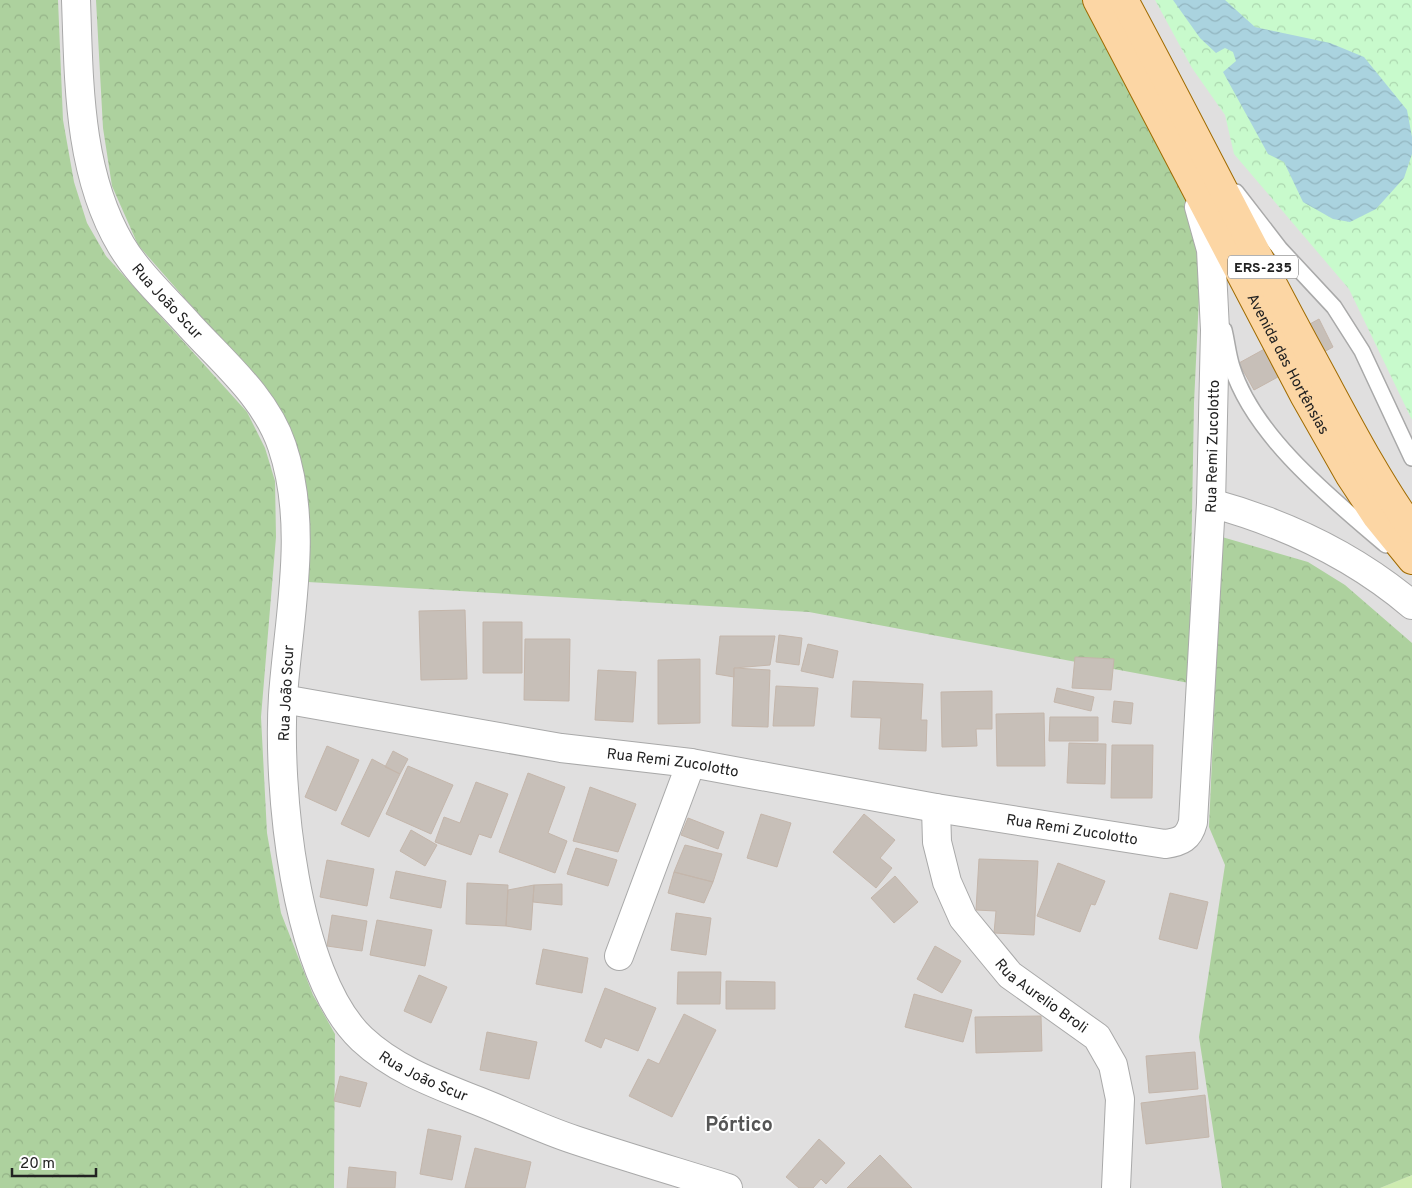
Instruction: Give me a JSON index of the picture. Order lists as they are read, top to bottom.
{
  "streets": {
    "main road": ["ERS-235", "Avenida das Hortênsias"],
    "street": ["Rua João Scur", "Rua Remi Zucolotto", "Rua Aurelio Broli"]
  },
  "crossings": [
    ["Rua João Scur", "Rua Remi Zucolotto"],
    ["Avenida das Hortênsias", "Rua Remi Zucolotto"],
    ["Rua Remi Zucolotto", "Rua Aurelio Broli"]
  ],
  "districts": ["Pórtico"],
  "scale_bar": "20 m"
}
